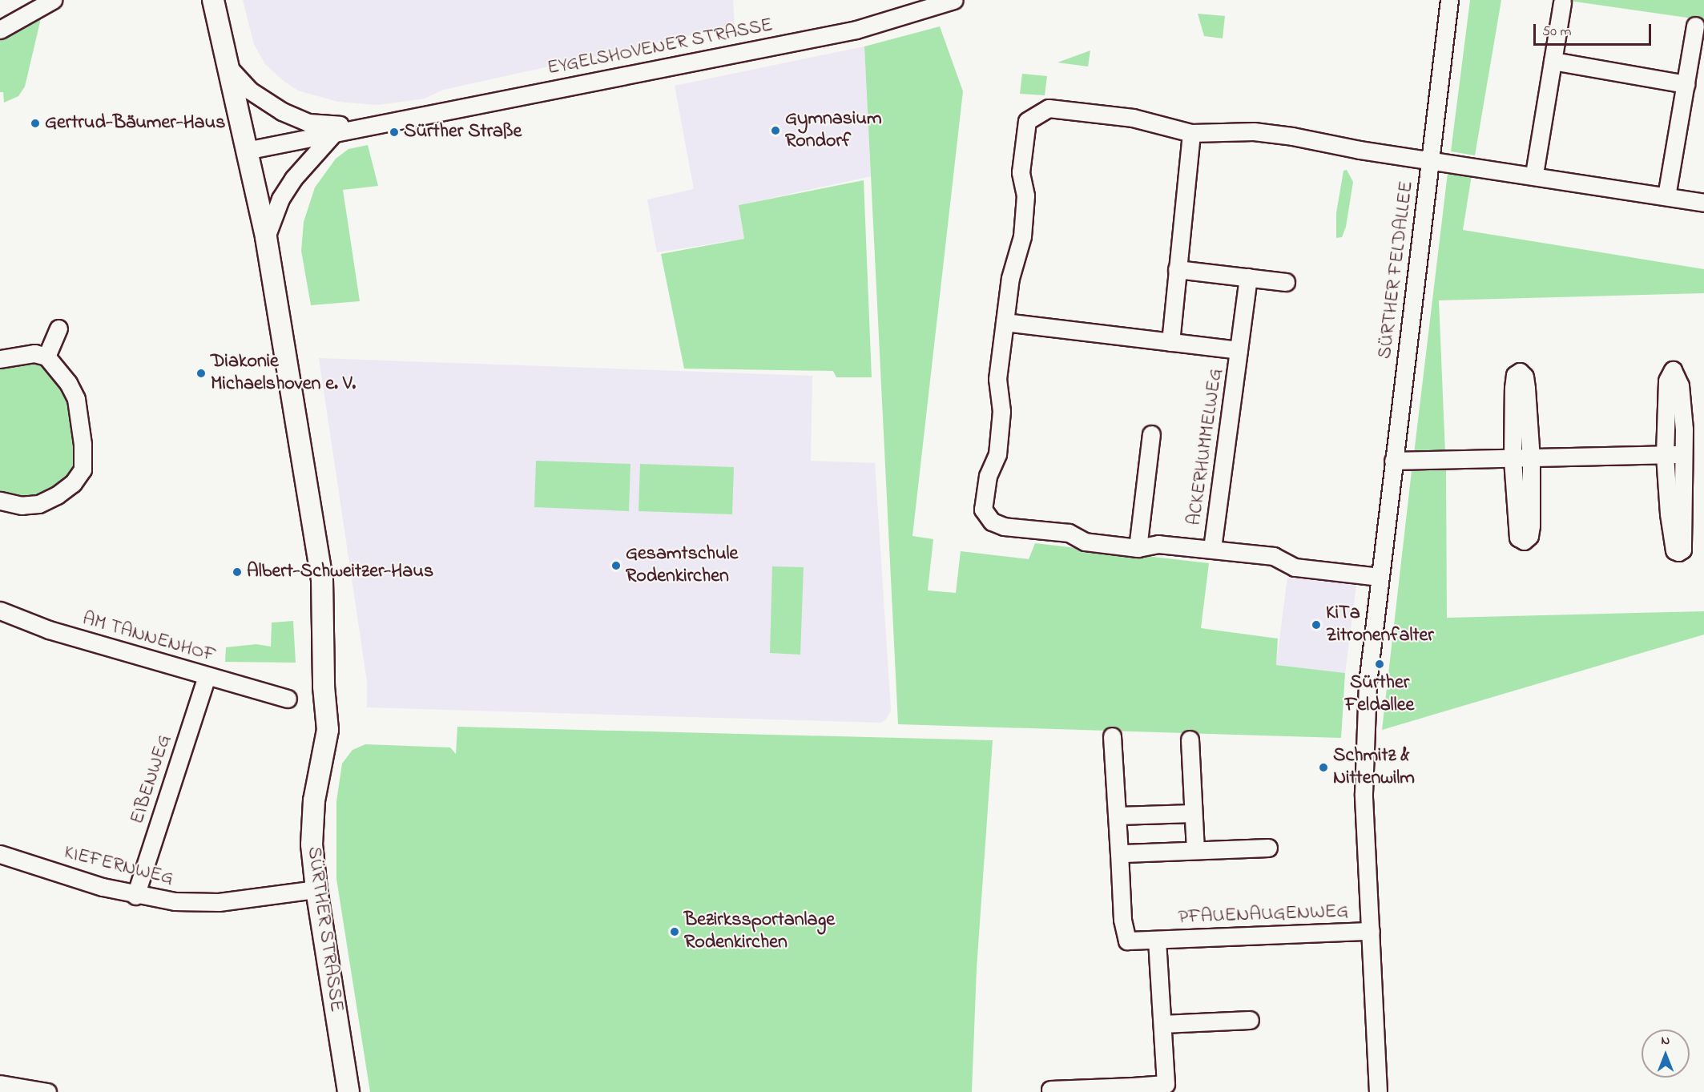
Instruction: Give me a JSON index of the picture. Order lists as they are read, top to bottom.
{
  "streets": {
    "street": [
      "EYGELSHOVENER STRASSE",
      "SÜRTHER FELDALLEE",
      "ACKERHUMMELWEG",
      "AM TANNENHOF",
      "EIBENWEG",
      "KIEFERNWEG",
      "PFAUENAUGENWEG",
      "SÜRTHER STRASSE"
    ]
  },
  "crossings": [
    ["EYGELSHOVENER STRASSE", "SÜRTHER STRASSE"],
    ["SÜRTHER FELDALLEE", "PFAUENAUGENWEG"],
    ["AM TANNENHOF", "EIBENWEG"],
    ["EIBENWEG", "KIEFERNWEG"],
    ["KIEFERNWEG", "SÜRTHER STRASSE"]
  ],
  "places": [
    "Gertrud-Bäumer-Haus",
    "Gymnasium Rondorf",
    "Sürther Straße",
    "Diakonie Michaelshoven e. V.",
    "Gesamtschule Rodenkirchen",
    "Albert-Schweitzer-Haus",
    "KiTa Zitronenfalter",
    "Sürther Feldallee",
    "Schmitz & Nittenwilm",
    "Bezirkssportanlage Rodenkirchen"
  ],
  "scale_bar": "50 m",
  "north": "top"
}
